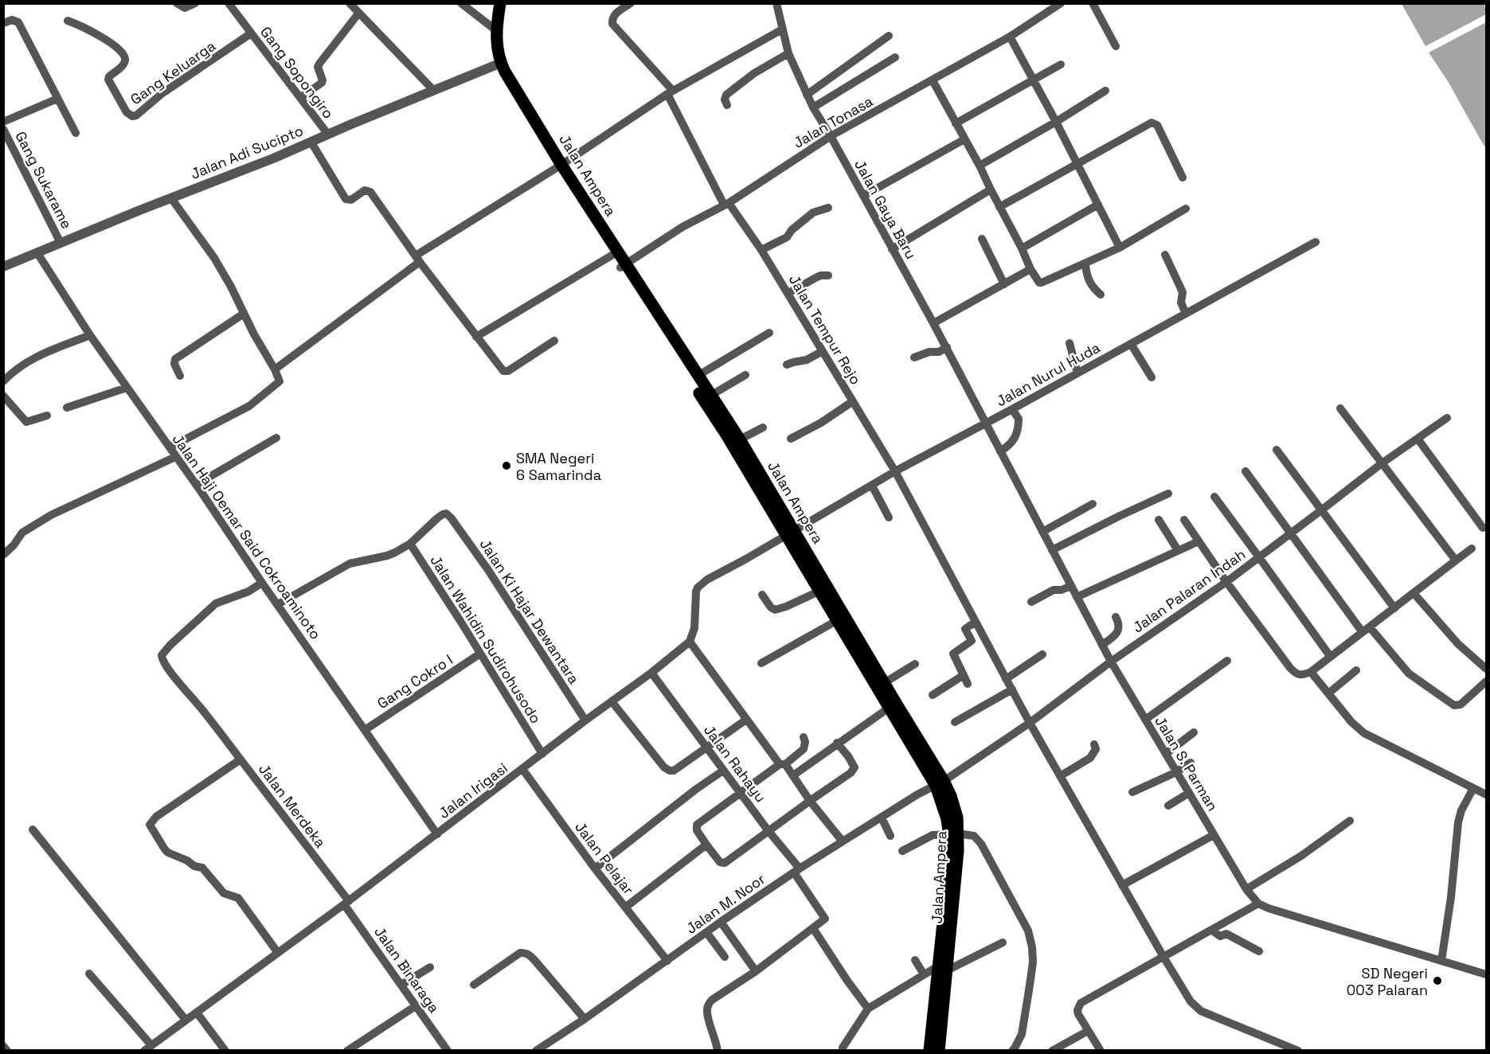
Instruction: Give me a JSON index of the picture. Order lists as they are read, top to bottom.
{
  "streets": {
    "main road": ["Jalan Ampera"],
    "street": [
      "Gang Keluarga",
      "Gang Sopongiro",
      "Jalan Tonasa",
      "Jalan Adi Sucipto",
      "Gang Sukarame",
      "Jalan Gaya Baru",
      "Jalan Tempur Rejo",
      "Jalan Nurul Huda",
      "Jalan Haji Oemar Said Cokroaminoto",
      "Jalan Palaran Indah",
      "Jalan Ki Hajar Dewantara",
      "Jalan Wahidin Sudirohusodo",
      "Gang Cokro I",
      "Jalan Rahayu",
      "Jalan S. Parman",
      "Jalan Irigasi",
      "Jalan Merdeka",
      "Jalan Pelajar",
      "Jalan M. Noor",
      "Jalan Binaraga"
    ]
  },
  "crossings": [
    ["Gang Keluarga", "Gang Sopongiro"],
    ["Gang Sopongiro", "Jalan Adi Sucipto"],
    ["Jalan Tonasa", "Jalan Ampera"],
    ["Jalan Tonasa", "Jalan Gaya Baru"],
    ["Jalan Tonasa", "Jalan Tempur Rejo"],
    ["Jalan Adi Sucipto", "Jalan Ampera"],
    ["Jalan Adi Sucipto", "Gang Sukarame"],
    ["Jalan Adi Sucipto", "Jalan Haji Oemar Said Cokroaminoto"],
    ["Jalan Ampera", "Jalan Nurul Huda"],
    ["Jalan Ampera", "Jalan Palaran Indah"],
    ["Jalan Ampera", "Jalan M. Noor"],
    ["Jalan Gaya Baru", "Jalan Nurul Huda"],
    ["Jalan Gaya Baru", "Jalan S. Parman"],
    ["Jalan Tempur Rejo", "Jalan Nurul Huda"],
    ["Jalan Tempur Rejo", "Jalan Palaran Indah"],
    ["Jalan Nurul Huda", "Jalan S. Parman"],
    ["Jalan Haji Oemar Said Cokroaminoto", "Gang Cokro I"],
    ["Jalan Haji Oemar Said Cokroaminoto", "Jalan Irigasi"],
    ["Jalan Palaran Indah", "Jalan S. Parman"],
    ["Jalan Palaran Indah", "Jalan M. Noor"],
    ["Jalan Ki Hajar Dewantara", "Jalan Wahidin Sudirohusodo"],
    ["Jalan Ki Hajar Dewantara", "Jalan Irigasi"],
    ["Jalan Wahidin Sudirohusodo", "Gang Cokro I"],
    ["Jalan Wahidin Sudirohusodo", "Jalan Irigasi"],
    ["Jalan Rahayu", "Jalan Irigasi"],
    ["Jalan Rahayu", "Jalan M. Noor"],
    ["Jalan Irigasi", "Jalan Merdeka"],
    ["Jalan Irigasi", "Jalan Pelajar"],
    ["Jalan Irigasi", "Jalan Binaraga"],
    ["Jalan Merdeka", "Jalan Binaraga"],
    ["Jalan Pelajar", "Jalan M. Noor"]
  ],
  "places": ["SMA Negeri 6 Samarinda", "SD Negeri 003 Palaran"]
}
